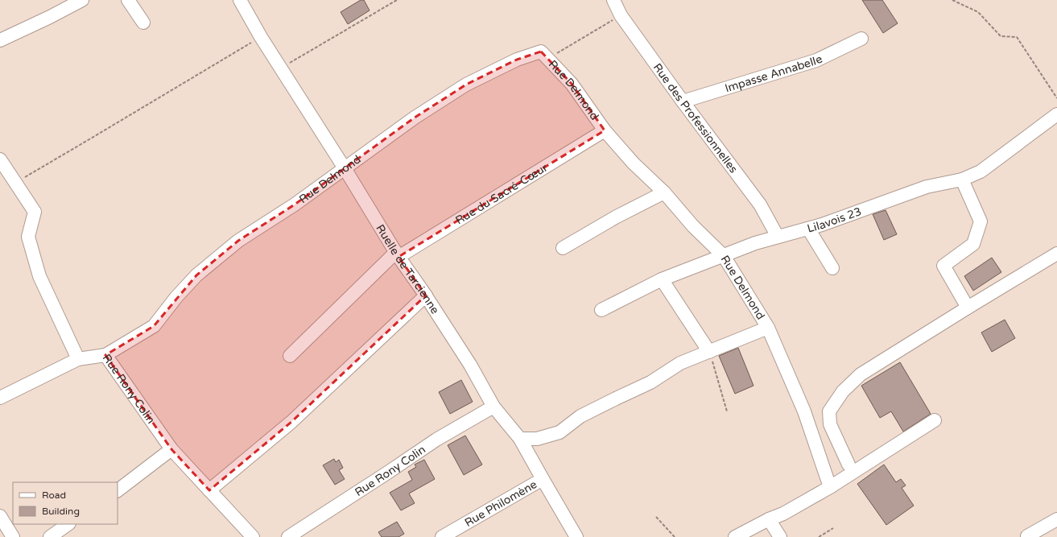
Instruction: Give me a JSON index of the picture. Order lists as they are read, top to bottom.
{
  "streets": {
    "street": [
      "Impasse Annabelle",
      "Rue Delmond",
      "Rue des Professionnelles",
      "Rue du Sacré-Cœur",
      "Lilavois 23",
      "Ruelle de Tarcienne",
      "Rue Rony Colin",
      "Rue Philomène"
    ]
  },
  "crossings": [
    ["Impasse Annabelle", "Rue des Professionnelles"],
    ["Rue Delmond", "Rue du Sacré-Cœur"],
    ["Rue Delmond", "Lilavois 23"],
    ["Rue Delmond", "Ruelle de Tarcienne"],
    ["Rue Delmond", "Rue Rony Colin"],
    ["Rue des Professionnelles", "Lilavois 23"],
    ["Rue du Sacré-Cœur", "Ruelle de Tarcienne"],
    ["Ruelle de Tarcienne", "Rue Rony Colin"],
    ["Ruelle de Tarcienne", "Rue Philomène"]
  ],
  "legend": ["Road", "Building"]
}
